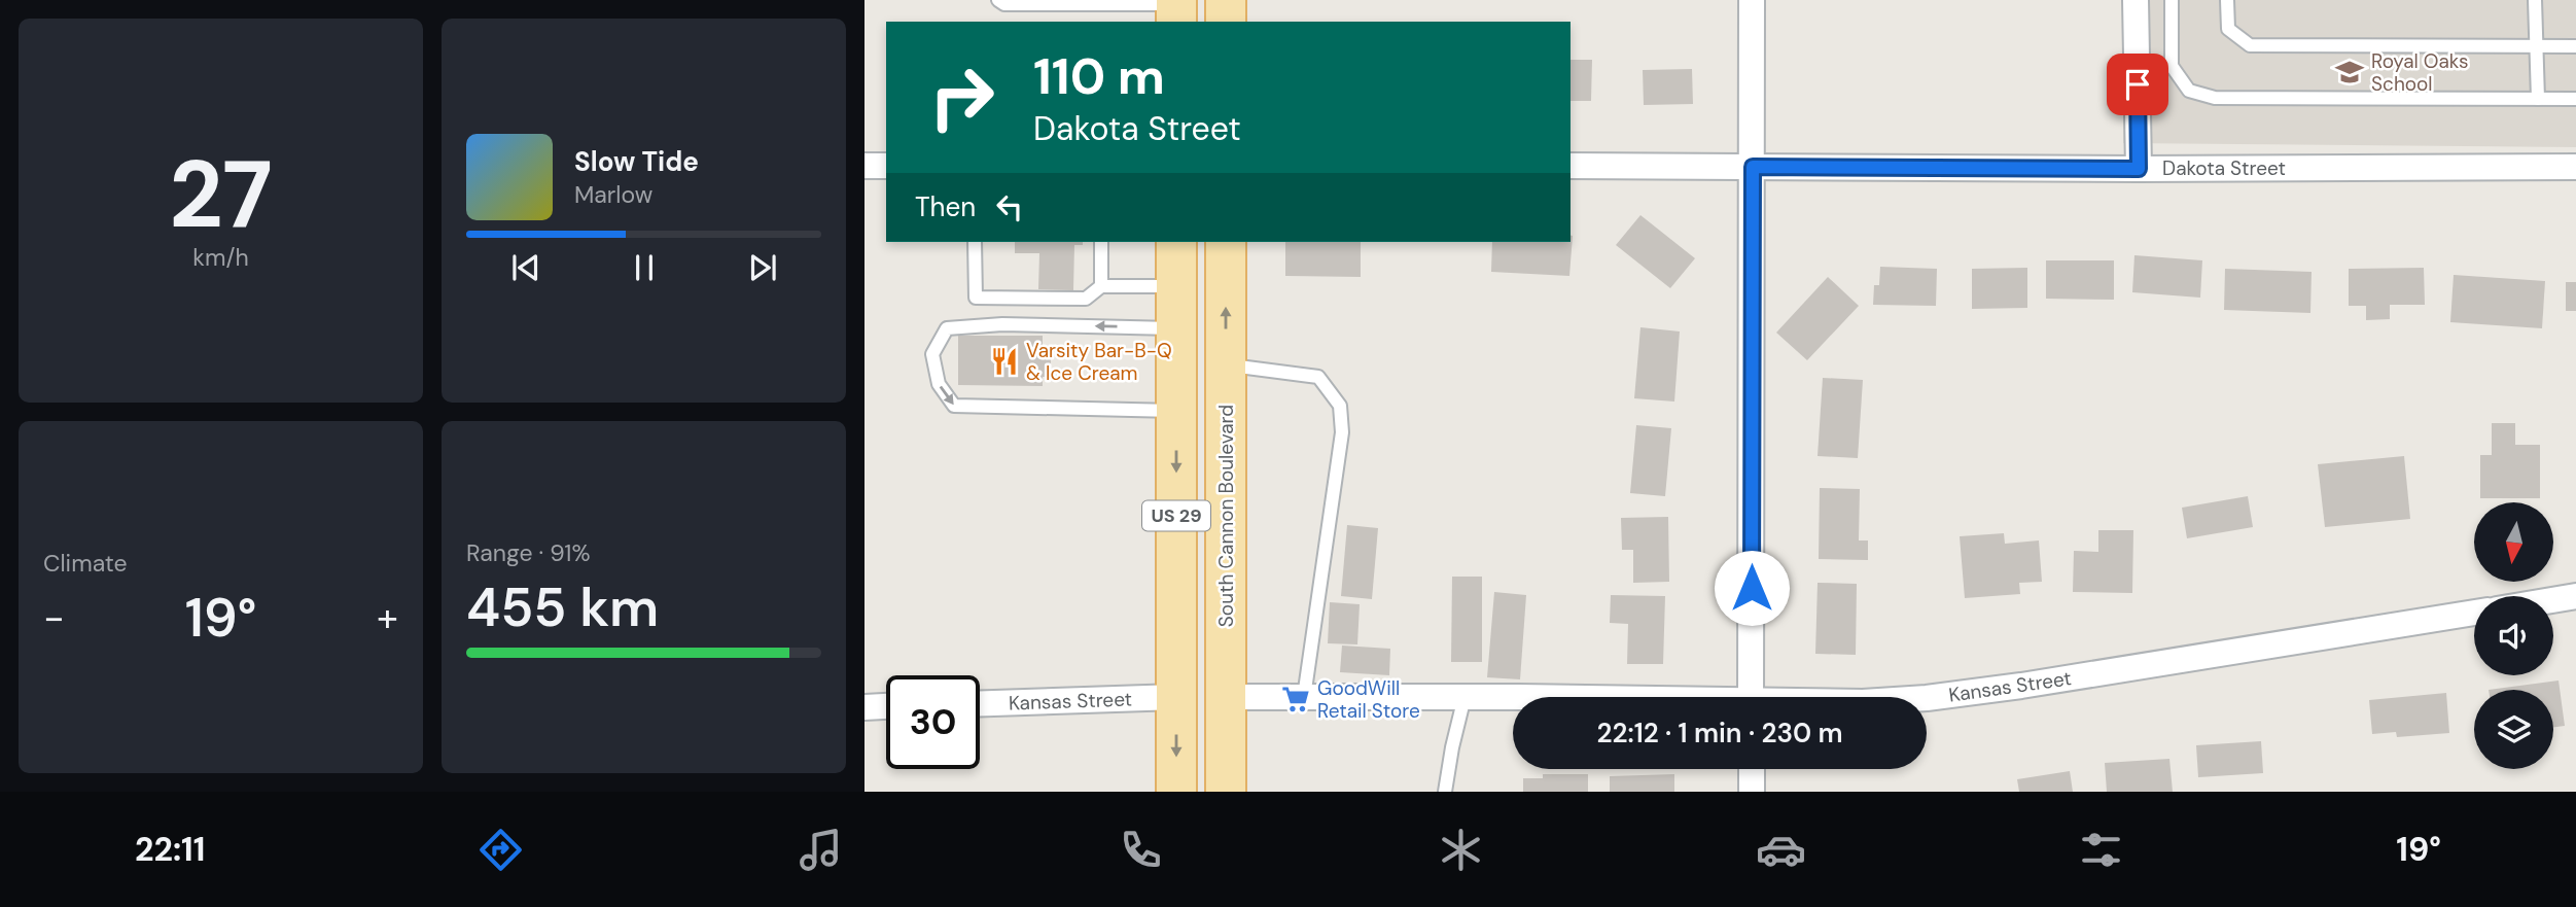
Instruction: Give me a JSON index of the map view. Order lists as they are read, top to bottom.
{
  "streets": {
    "main road": ["US 29", "South Cannon Boulevard"],
    "street": ["Dakota Street", "Kansas Street"]
  },
  "crossings": [
    ["US 29", "Kansas Street"],
    ["South Cannon Boulevard", "Kansas Street"]
  ],
  "places": {
    "school or university": ["Royal Oaks School"],
    "restaurant": ["Varsity Bar-B-Q & Ice Cream"],
    "supermarket": ["GoodWill Retail Store"]
  },
  "north": "bottom",
  "page": {
    "tile": [
      ["27", "km/h"],
      "Climate",
      ["Range · 91%", "455 km"]
    ],
    "turn": ["110 m", "Dakota Street"],
    "song": ["Slow Tide", "Marlow"],
    "then": "Then",
    "heat": ["−", "19°", "+"],
    "limit": "30",
    "trip": "22:12 · 1 min · 230 m",
    "tabs": ["22:11", "19°"]
  }
}
